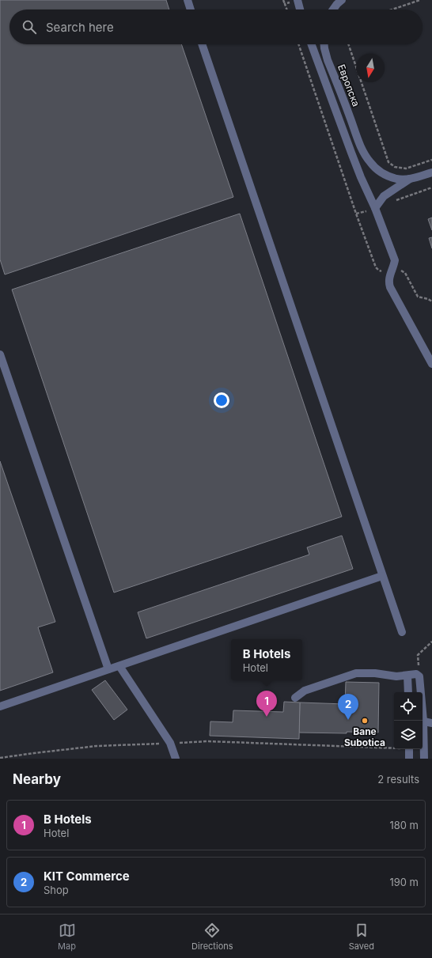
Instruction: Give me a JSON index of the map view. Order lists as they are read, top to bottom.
{
  "streets": {
    "street": ["Европска"]
  },
  "places": ["Bane Subotica"],
  "north": "bottom",
  "page": {
    "search": "Search here",
    "popup": ["B Hotels", "Hotel"],
    "pins": ["1", "2"],
    "heading": ["Nearby", "2 results"],
    "list": [
      {
        "mark": "1",
        "name": "B Hotels",
        "note": "Hotel",
        "value": "180 m"
      },
      {
        "mark": "2",
        "name": "KIT Commerce",
        "note": "Shop",
        "value": "190 m"
      }
    ],
    "nav": ["Map", "Directions", "Saved"]
  }
}
